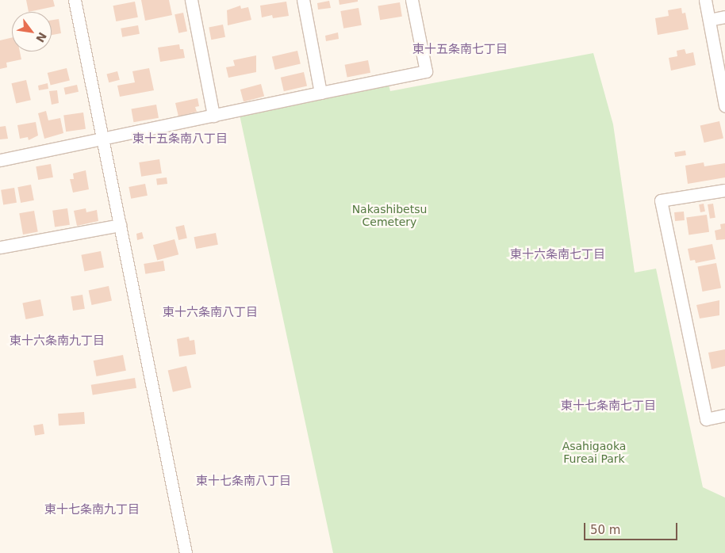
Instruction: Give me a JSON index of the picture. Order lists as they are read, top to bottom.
{
  "districts": [
    "東十五条南七丁目",
    "東十五条南八丁目",
    "東十六条南七丁目",
    "東十六条南八丁目",
    "東十六条南九丁目",
    "東十七条南七丁目",
    "東十七条南八丁目",
    "東十七条南九丁目"
  ],
  "parks": ["Nakashibetsu Cemetery", "Asahigaoka Fureai Park"],
  "scale_bar": "50 m",
  "north": "bottom right"
}
